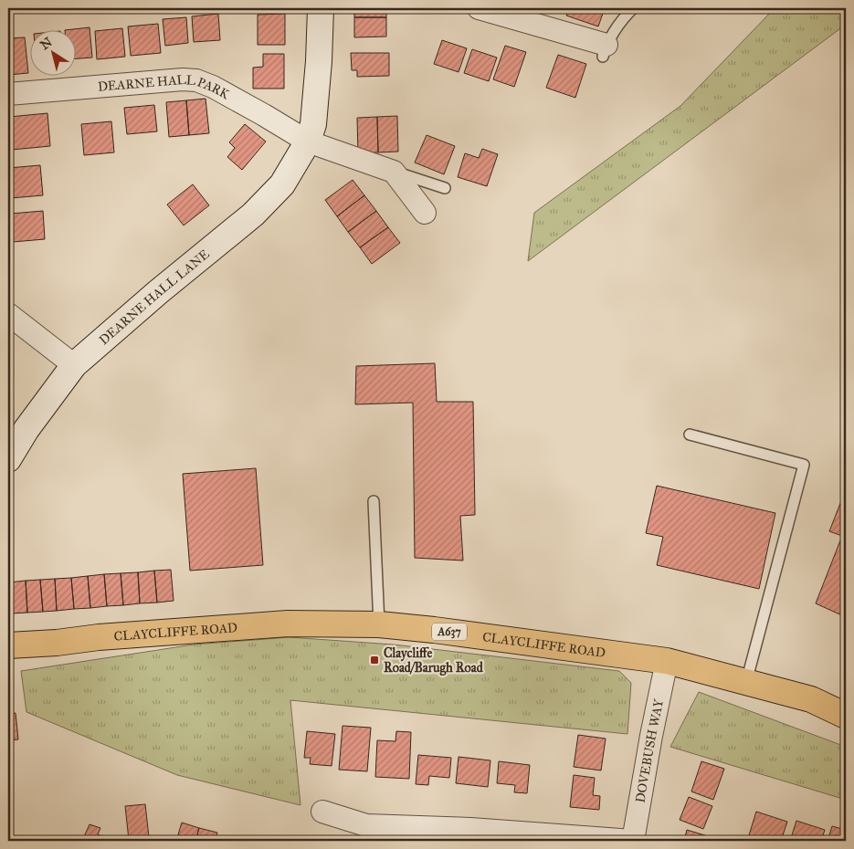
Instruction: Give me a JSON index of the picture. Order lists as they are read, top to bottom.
{
  "streets": {
    "highway": ["CLAYCLIFFE ROAD", "A637"],
    "main road": ["DEARNE HALL LANE"],
    "street": ["DEARNE HALL PARK", "DOVEBUSH WAY"]
  },
  "crossings": [
    ["DEARNE HALL PARK", "DEARNE HALL LANE"],
    ["CLAYCLIFFE ROAD", "DOVEBUSH WAY"]
  ],
  "places": {
    "transit": ["Claycliffe Road/Barugh Road"]
  },
  "north": "top left"
}
